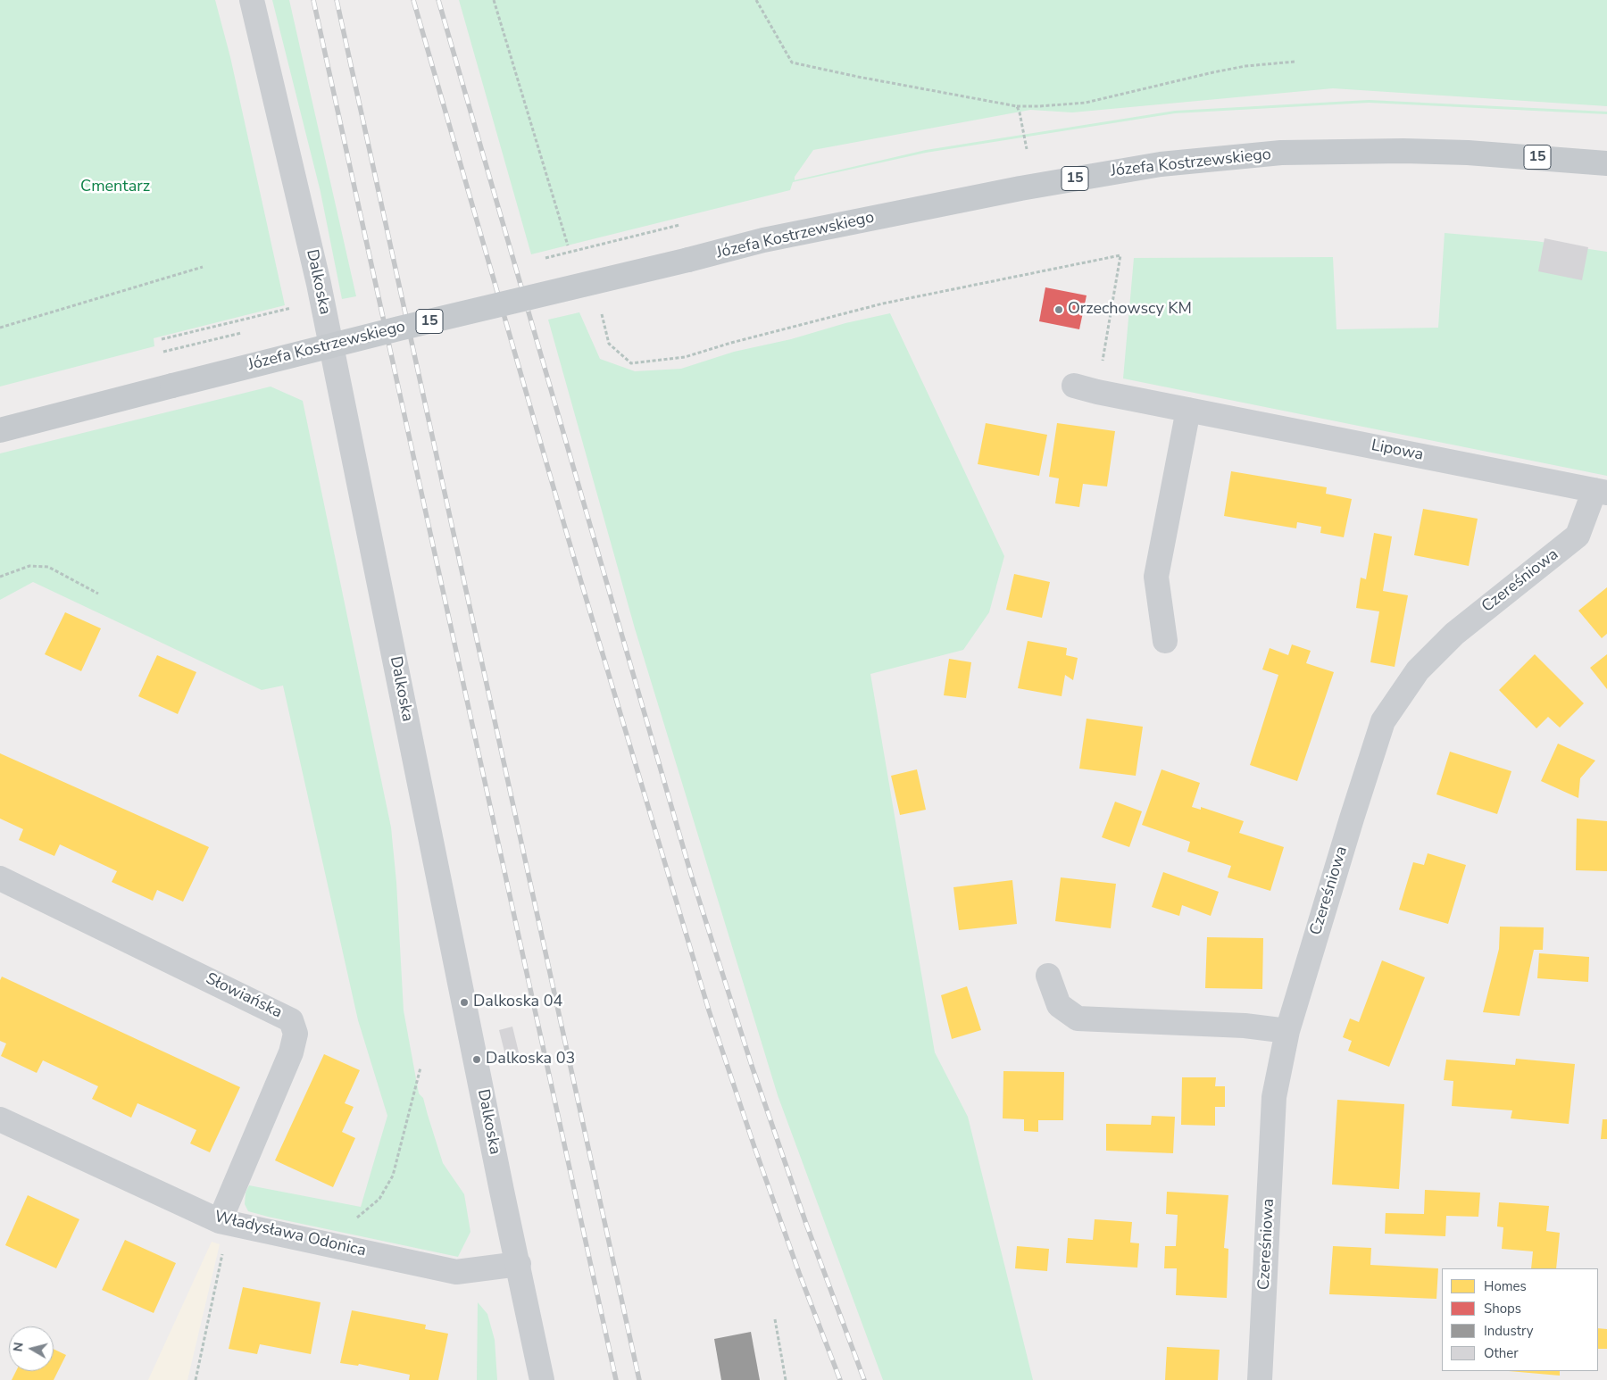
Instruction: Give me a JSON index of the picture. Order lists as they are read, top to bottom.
{
  "streets": {
    "main road": ["15", "Józefa Kostrzewskiego"],
    "street": [
      "Dalkoska",
      "Lipowa",
      "Czereśniowa",
      "Słowiańska",
      "Władysława Odonica"
    ]
  },
  "crossings": [
    ["Dalkoska", "Władysława Odonica"],
    ["Lipowa", "Czereśniowa"],
    ["Słowiańska", "Władysława Odonica"]
  ],
  "parks": ["Cmentarz"],
  "places": ["Orzechowscy KM", "Dalkoska 04", "Dalkoska 03"],
  "legend": [
    "Homes",
    "Shops",
    "Industry",
    "Other"
  ],
  "north": "left"
}
